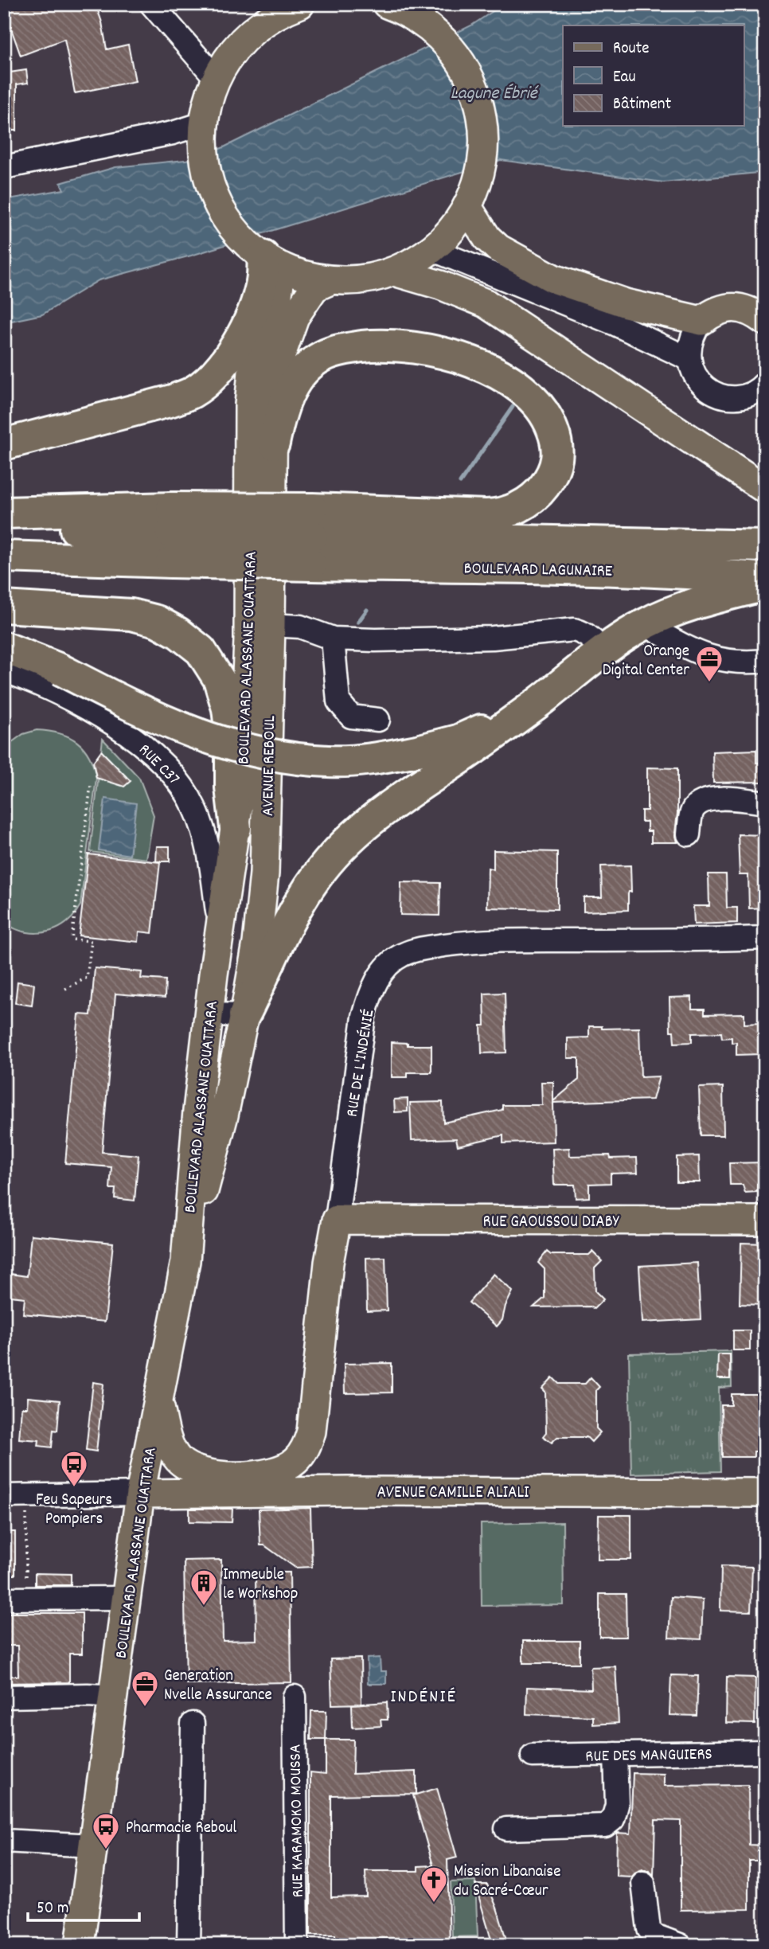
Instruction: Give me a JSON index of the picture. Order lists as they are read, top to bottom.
{
  "streets": {
    "highway": ["BOULEVARD LAGUNAIRE"],
    "main road": [
      "BOULEVARD ALASSANE OUATTARA",
      "AVENUE REBOUL",
      "RUE DE L'INDÉNIÉ",
      "RUE GAOUSSOU DIABY",
      "AVENUE CAMILLE ALIALI"
    ],
    "street": ["RUE C37", "RUE DES MANGUIERS", "RUE KARAMOKO MOUSSA"]
  },
  "crossings": [
    ["BOULEVARD ALASSANE OUATTARA", "RUE C37"],
    ["BOULEVARD ALASSANE OUATTARA", "AVENUE REBOUL"],
    ["BOULEVARD ALASSANE OUATTARA", "AVENUE CAMILLE ALIALI"],
    ["RUE DE L'INDÉNIÉ", "RUE GAOUSSOU DIABY"]
  ],
  "districts": ["INDÉNIÉ"],
  "water": ["Lagune Ébrié"],
  "places": {
    "office": ["Orange Digital Center", "Generation Nvelle Assurance"],
    "bus stop": ["Feu Sapeurs Pompiers", "Pharmacie Reboul"],
    "building": ["Immeuble le Workshop"],
    "church": ["Mission Libanaise du Sacré-Cœur"]
  },
  "legend": ["Route", "Eau", "Bâtiment"],
  "scale_bar": "50 m"
}
